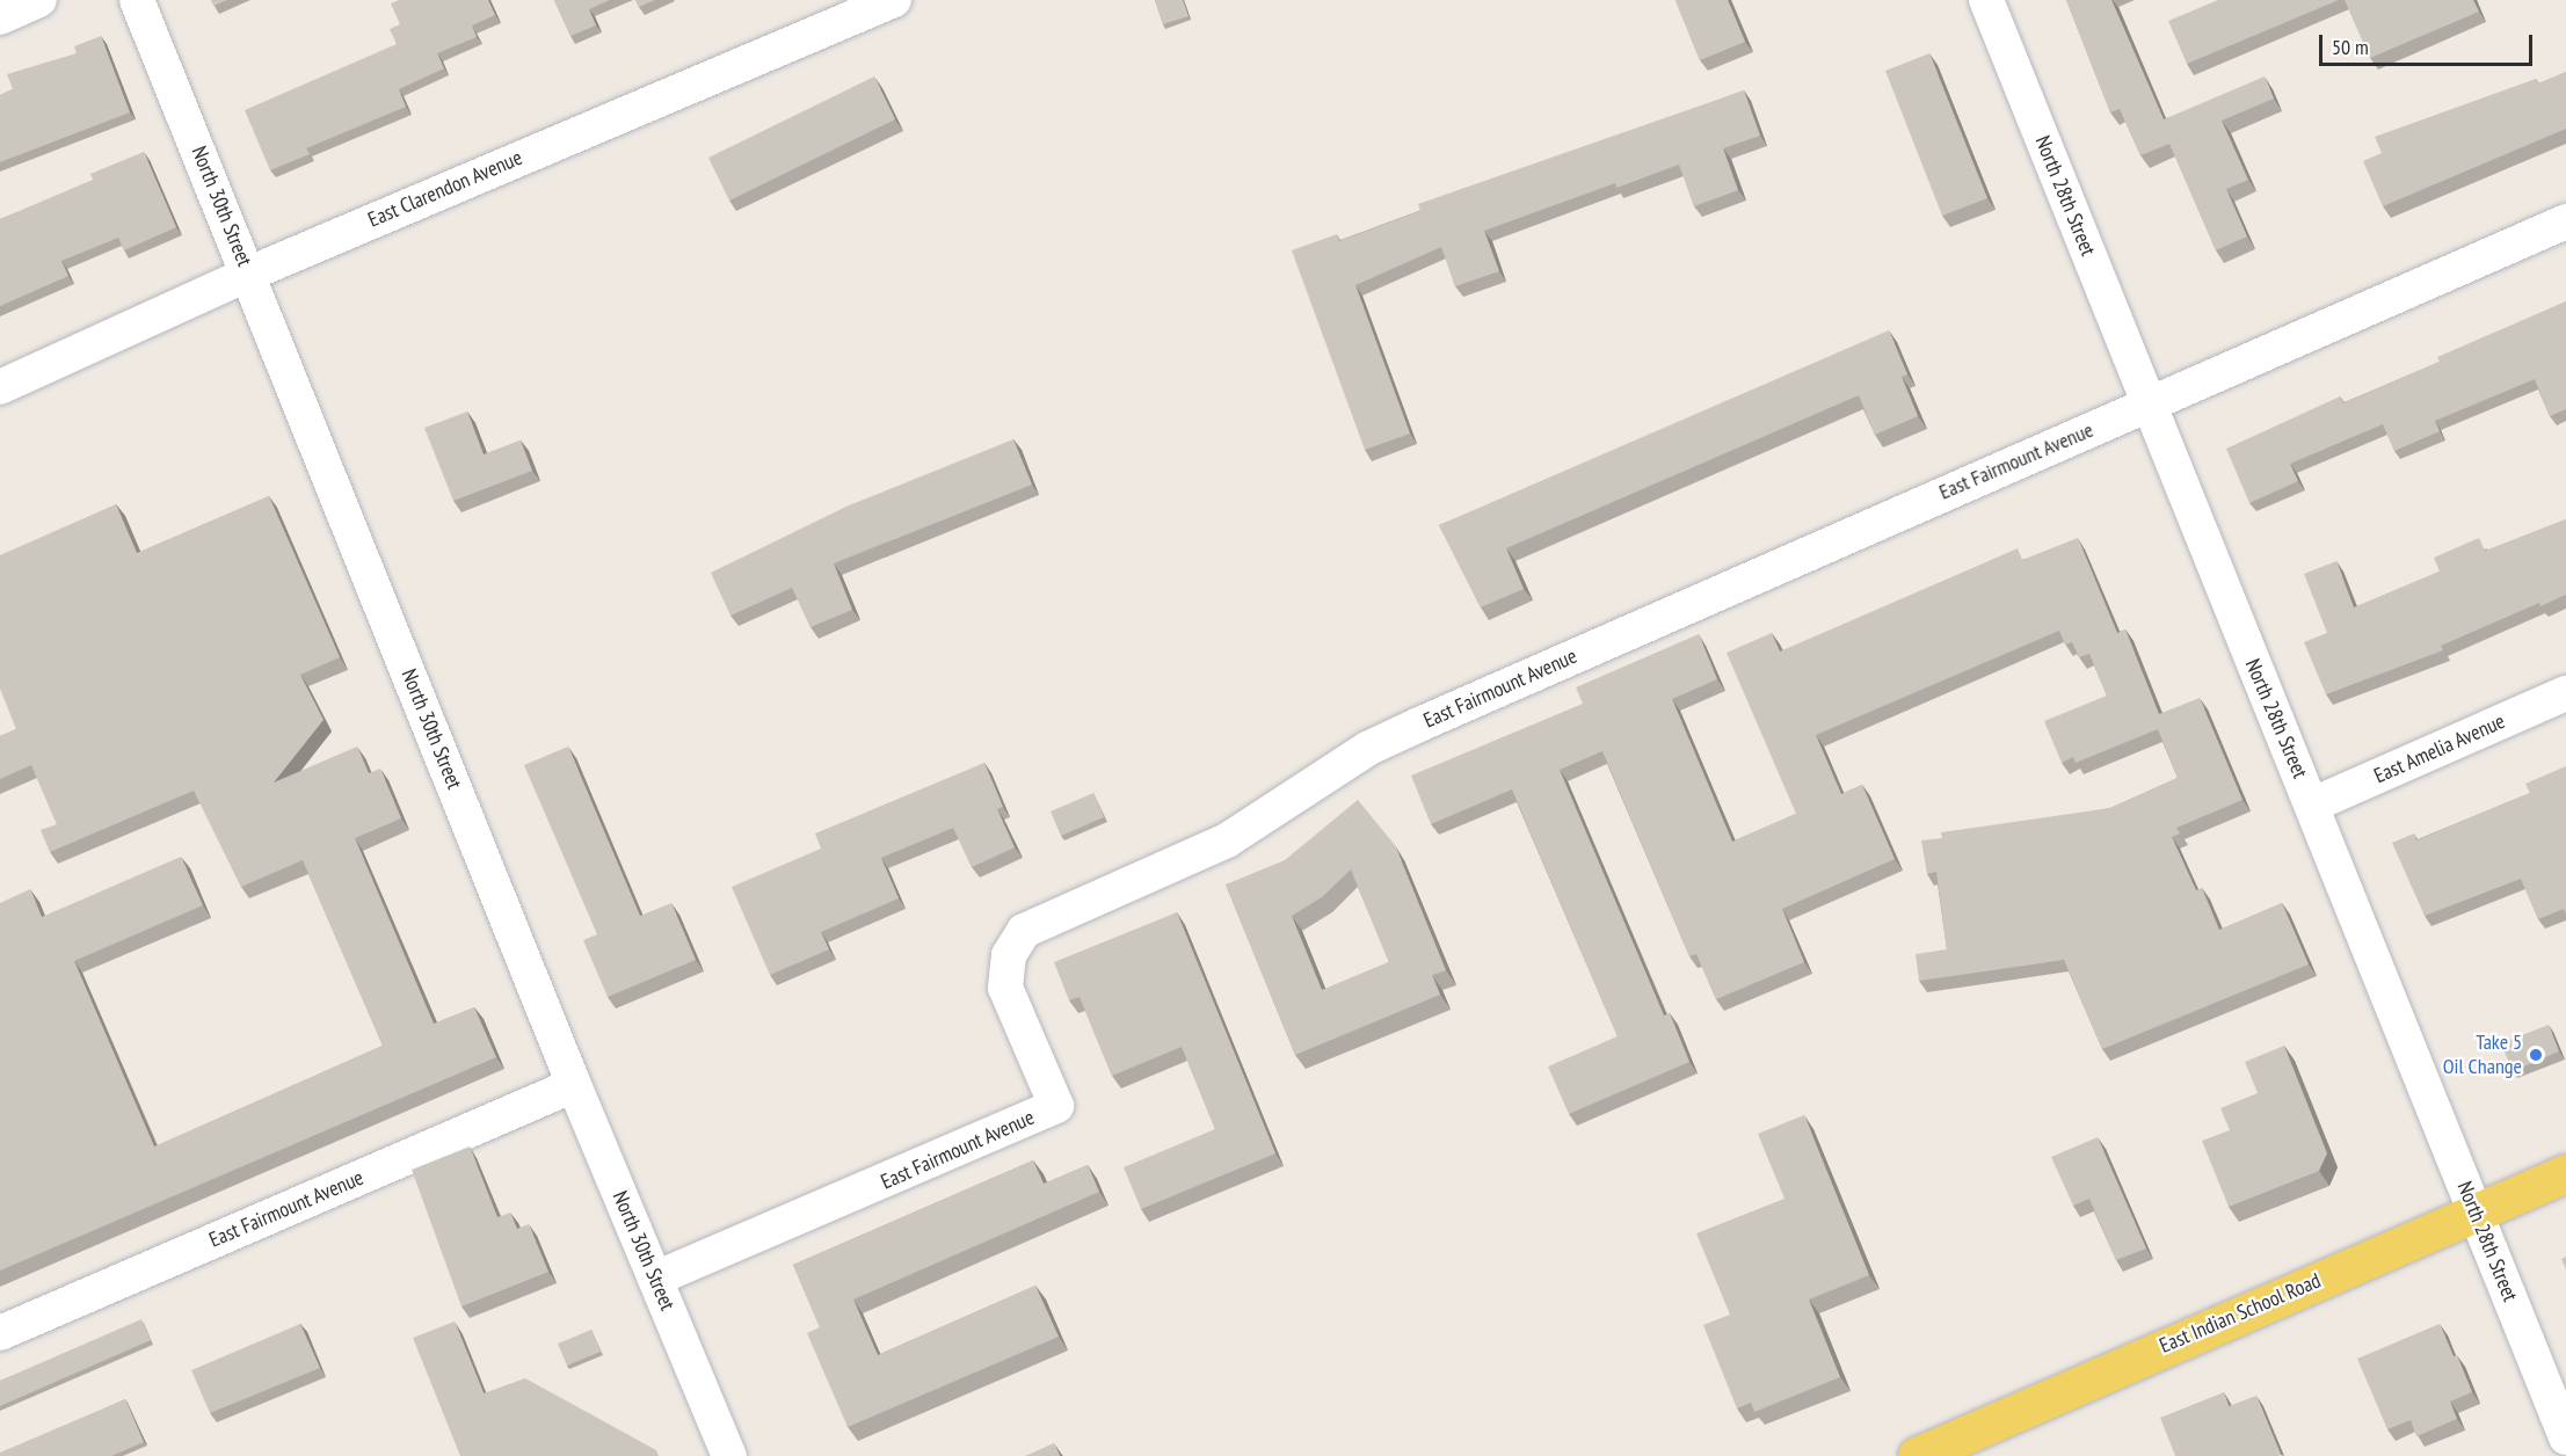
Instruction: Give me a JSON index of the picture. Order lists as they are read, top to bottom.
{
  "streets": {
    "main road": ["East Indian School Road"],
    "street": [
      "East Clarendon Avenue",
      "North 28th Street",
      "North 30th Street",
      "East Fairmount Avenue",
      "East Amelia Avenue"
    ]
  },
  "crossings": [
    ["East Clarendon Avenue", "North 30th Street"],
    ["North 28th Street", "East Fairmount Avenue"],
    ["North 28th Street", "East Amelia Avenue"],
    ["North 28th Street", "East Indian School Road"],
    ["North 30th Street", "East Fairmount Avenue"]
  ],
  "places": ["Take 5 Oil Change"],
  "scale_bar": "50 m"
}
